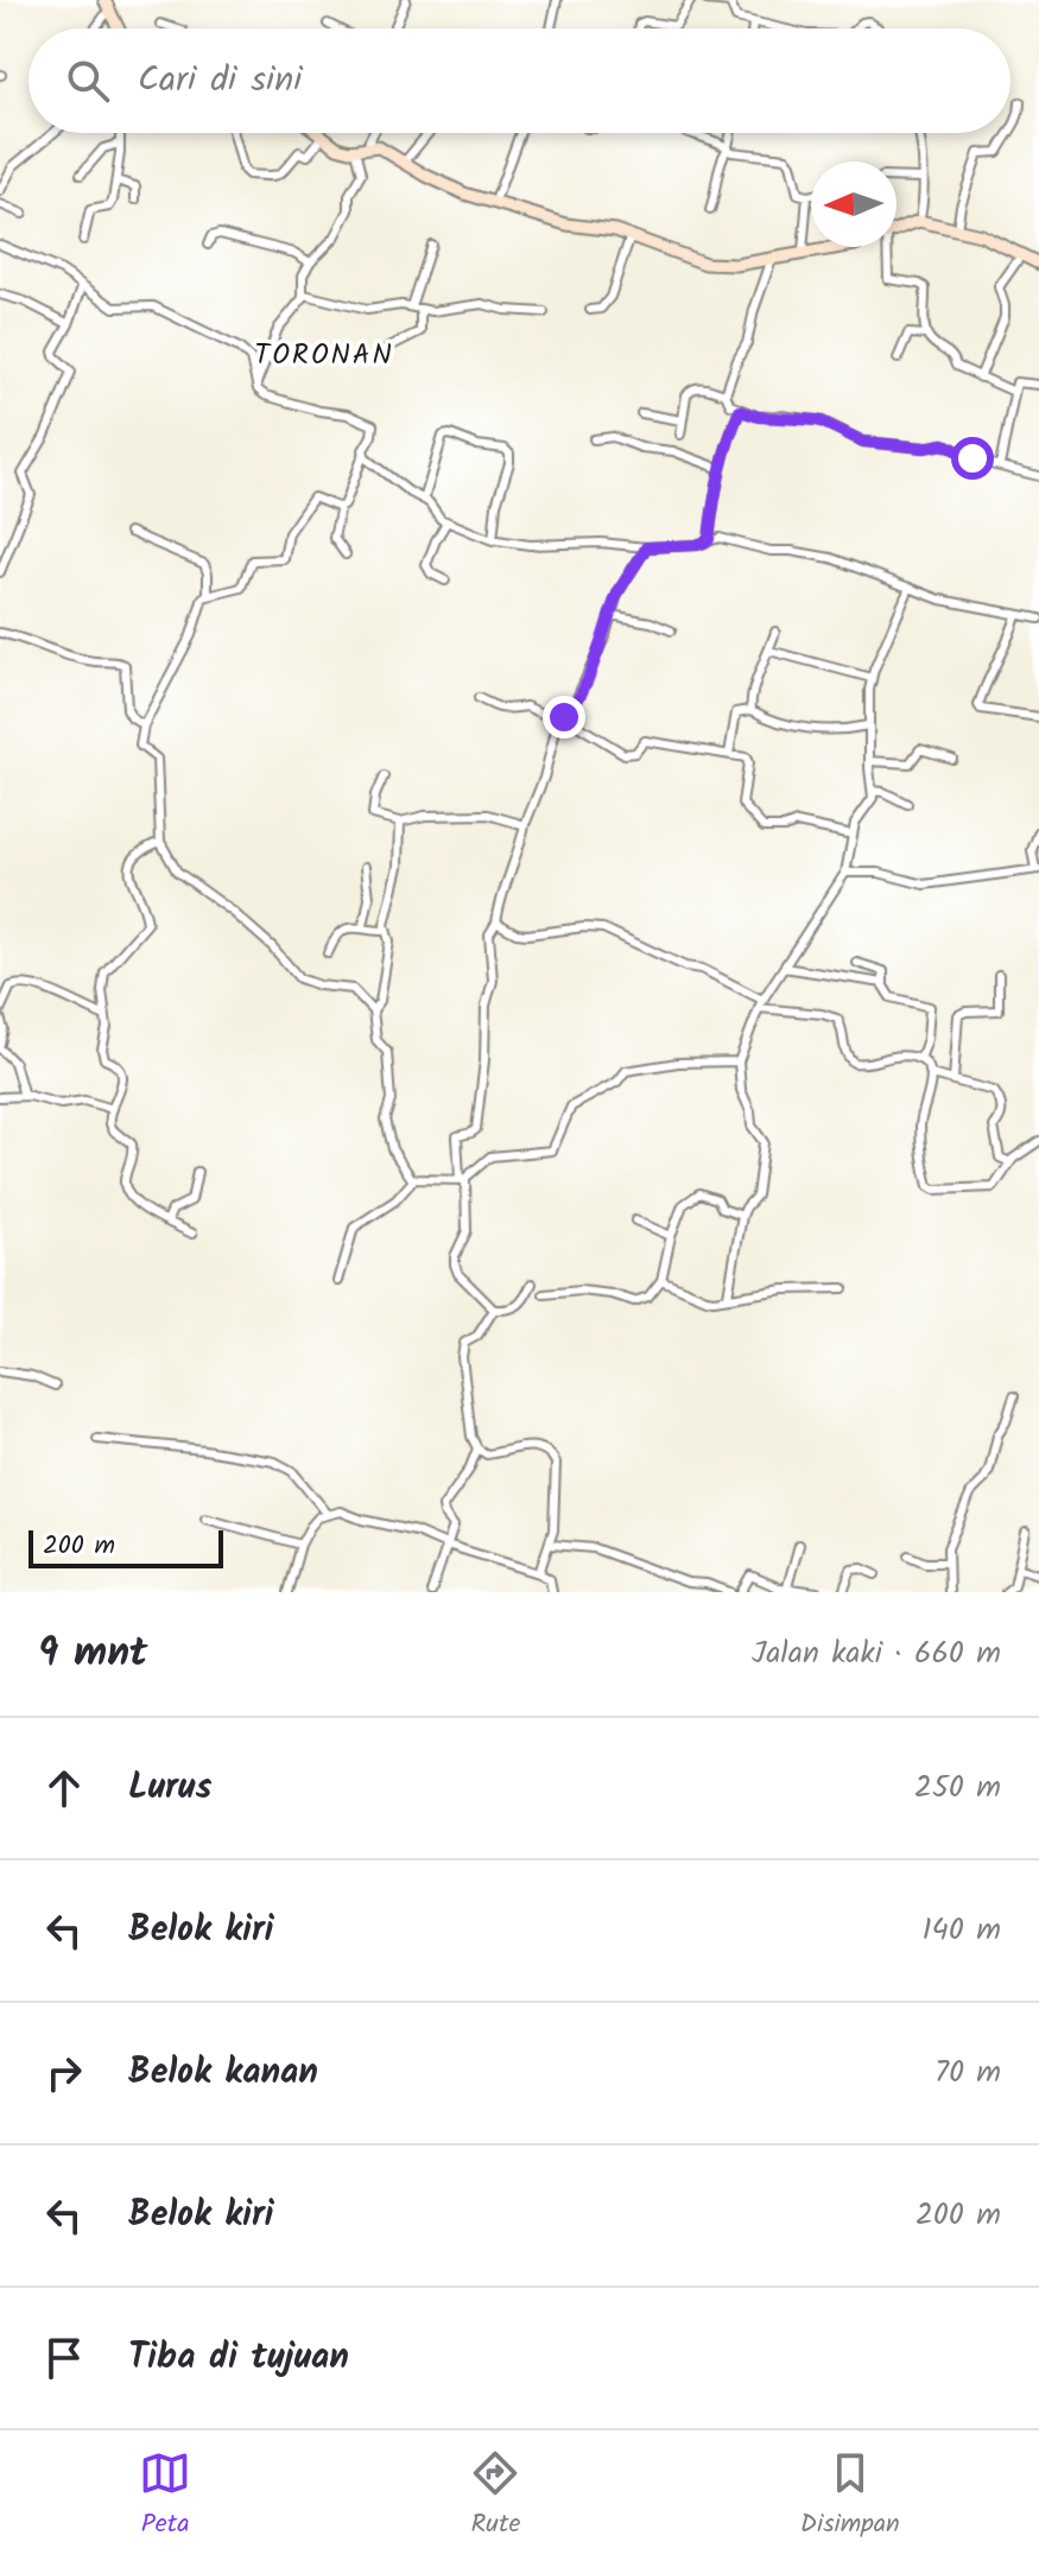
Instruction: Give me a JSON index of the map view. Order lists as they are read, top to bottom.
{
  "districts": ["TORONAN"],
  "scale_bar": "200 m",
  "north": "left",
  "page": {
    "search": "Cari di sini",
    "scale": "200 m",
    "heading": ["9 mnt", "Jalan kaki · 660 m"],
    "list": [
      ["Lurus", "250 m"],
      ["Belok kiri", "140 m"],
      ["Belok kanan", "70 m"],
      ["Belok kiri", "200 m"],
      "Tiba di tujuan"
    ],
    "nav": ["Peta", "Rute", "Disimpan"]
  }
}
